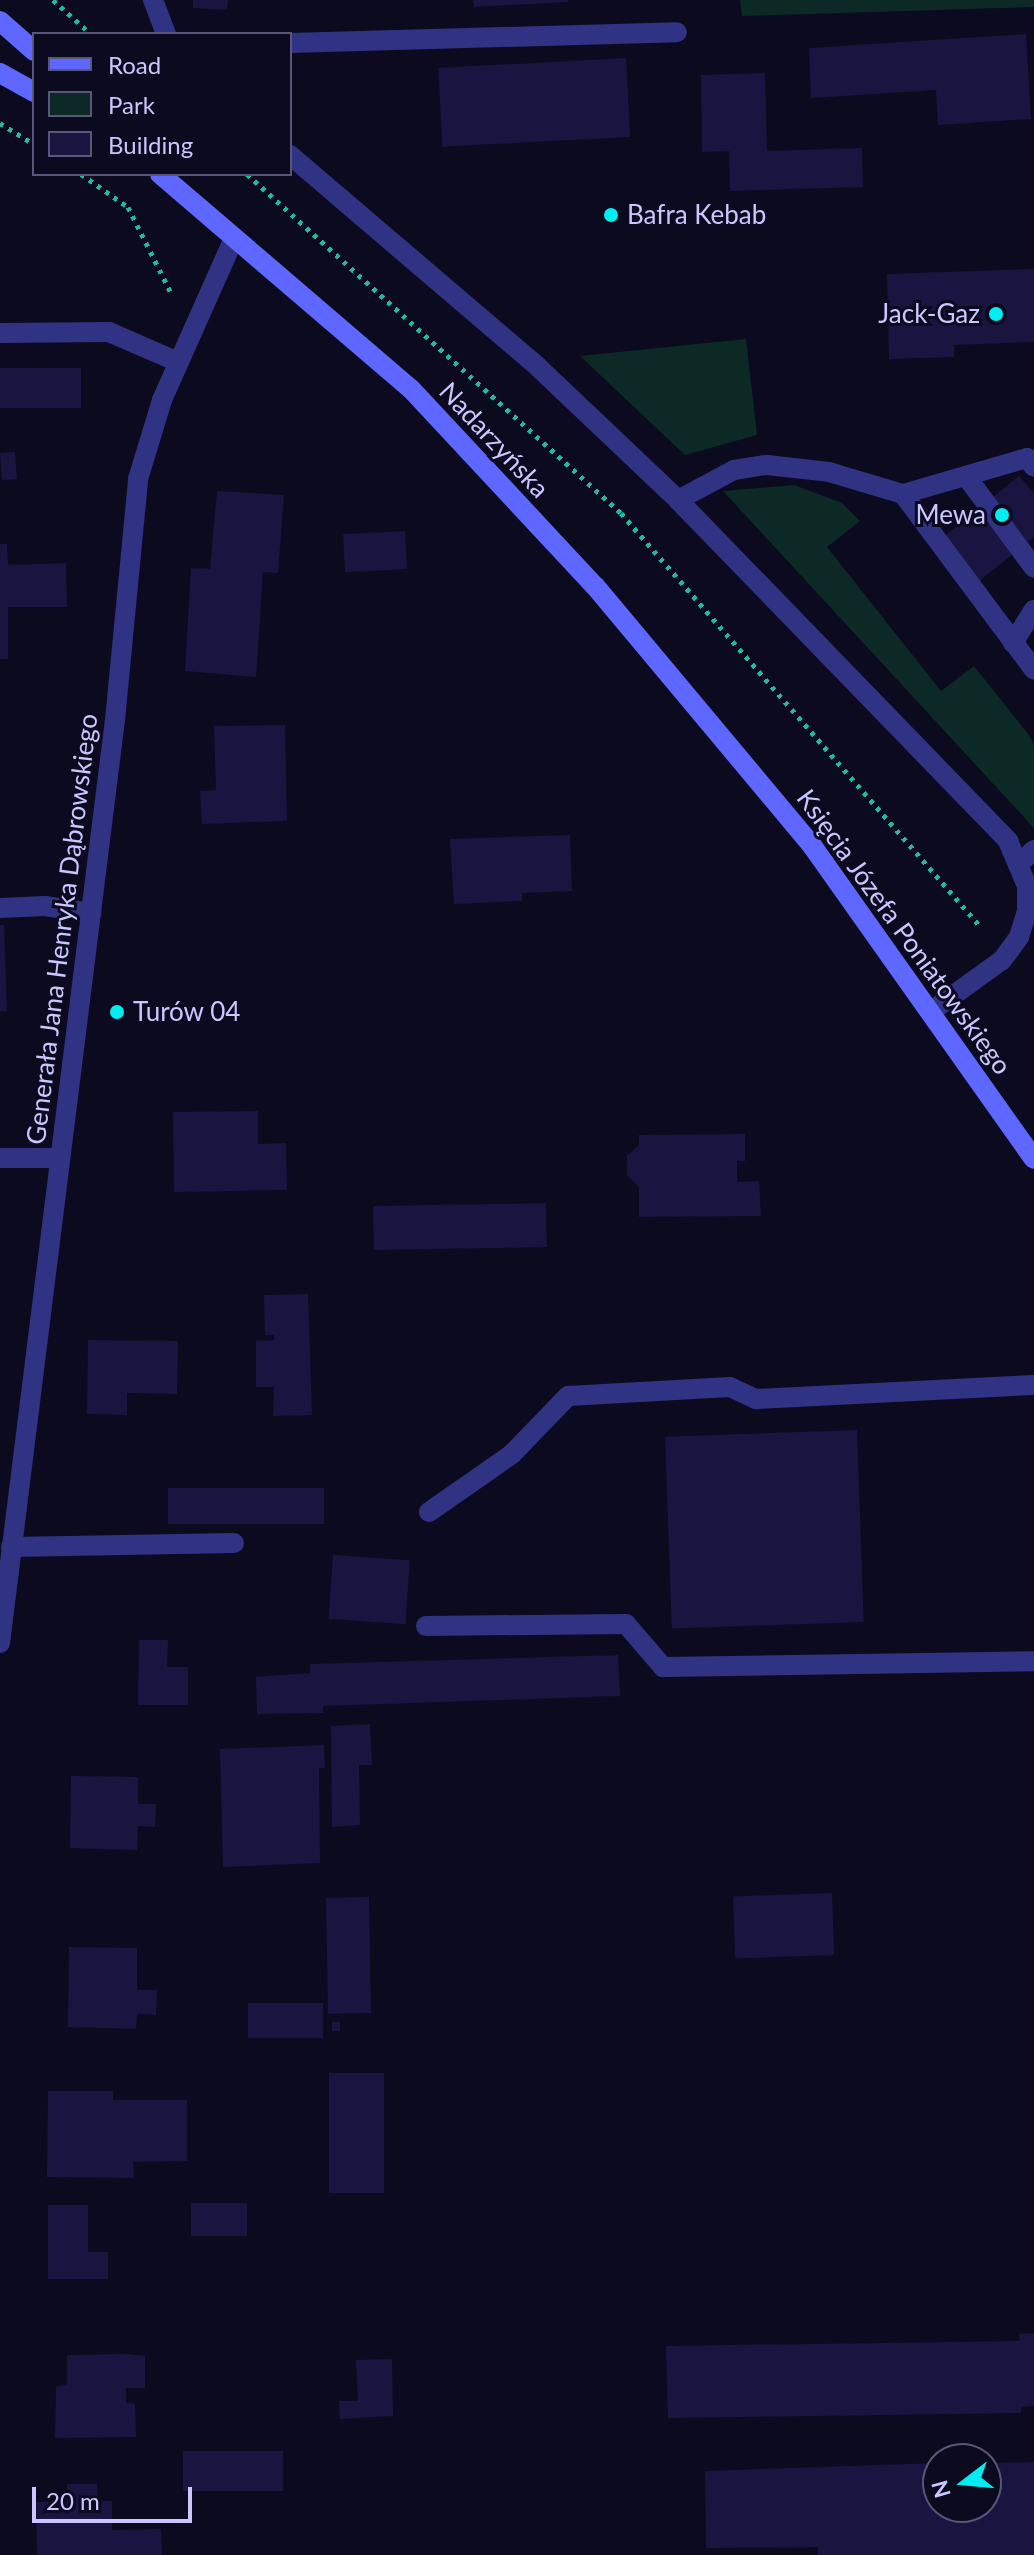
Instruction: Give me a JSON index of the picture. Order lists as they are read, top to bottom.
{
  "streets": {
    "main road": ["Nadarzyńska", "Księcia Józefa Poniatowskiego"],
    "street": ["Generała Jana Henryka Dąbrowskiego"]
  },
  "crossings": [
    ["Nadarzyńska", "Generała Jana Henryka Dąbrowskiego"],
    ["Nadarzyńska", "Księcia Józefa Poniatowskiego"]
  ],
  "places": [
    "Bafra Kebab",
    "Jack-Gaz",
    "Mewa",
    "Turów 04"
  ],
  "legend": ["Road", "Park", "Building"],
  "scale_bar": "20 m",
  "north": "left"
}
